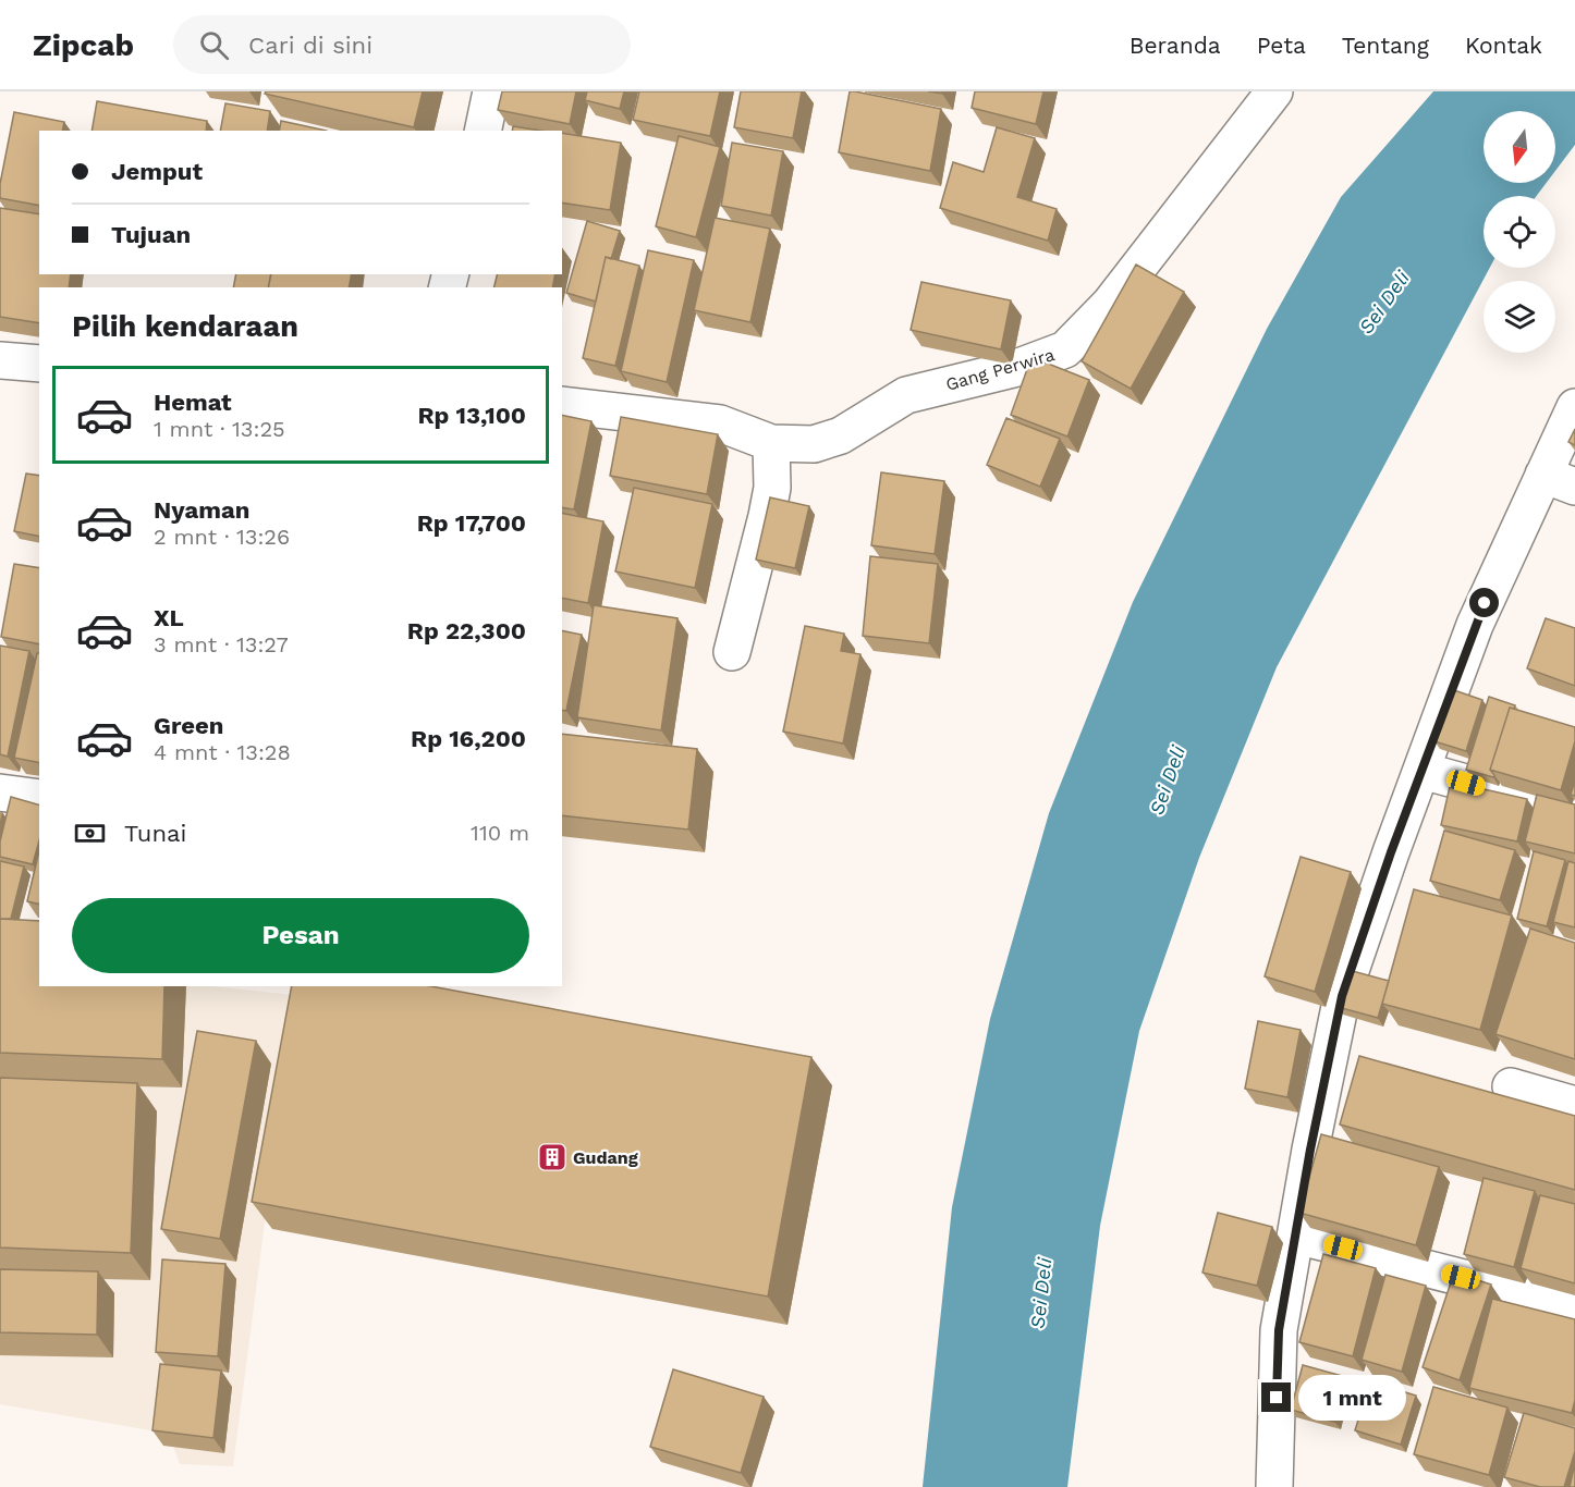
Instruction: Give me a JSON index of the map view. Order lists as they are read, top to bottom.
{
  "streets": {
    "street": ["Gang Perwira"]
  },
  "water": ["Sei Deli"],
  "places": {
    "building": ["Gudang"]
  },
  "north": "bottom",
  "page": {
    "header": "Zipcab",
    "search": "Cari di sini",
    "nav": [
      "Beranda",
      "Peta",
      "Tentang",
      "Kontak"
    ],
    "banner": ["Jemput", "Tujuan"],
    "heading": "Pilih kendaraan",
    "list": [
      {
        "name": "Hemat",
        "note": "1 mnt · 13:25",
        "value": "Rp 13,100"
      },
      {
        "name": "Nyaman",
        "note": "2 mnt · 13:26",
        "value": "Rp 17,700"
      },
      {
        "name": "XL",
        "note": "3 mnt · 13:27",
        "value": "Rp 22,300"
      },
      {
        "name": "Green",
        "note": "4 mnt · 13:28",
        "value": "Rp 16,200"
      }
    ],
    "pay": ["Tunai", "110 m"],
    "buttons": "Pesan",
    "bubble": "1 mnt"
  }
}
